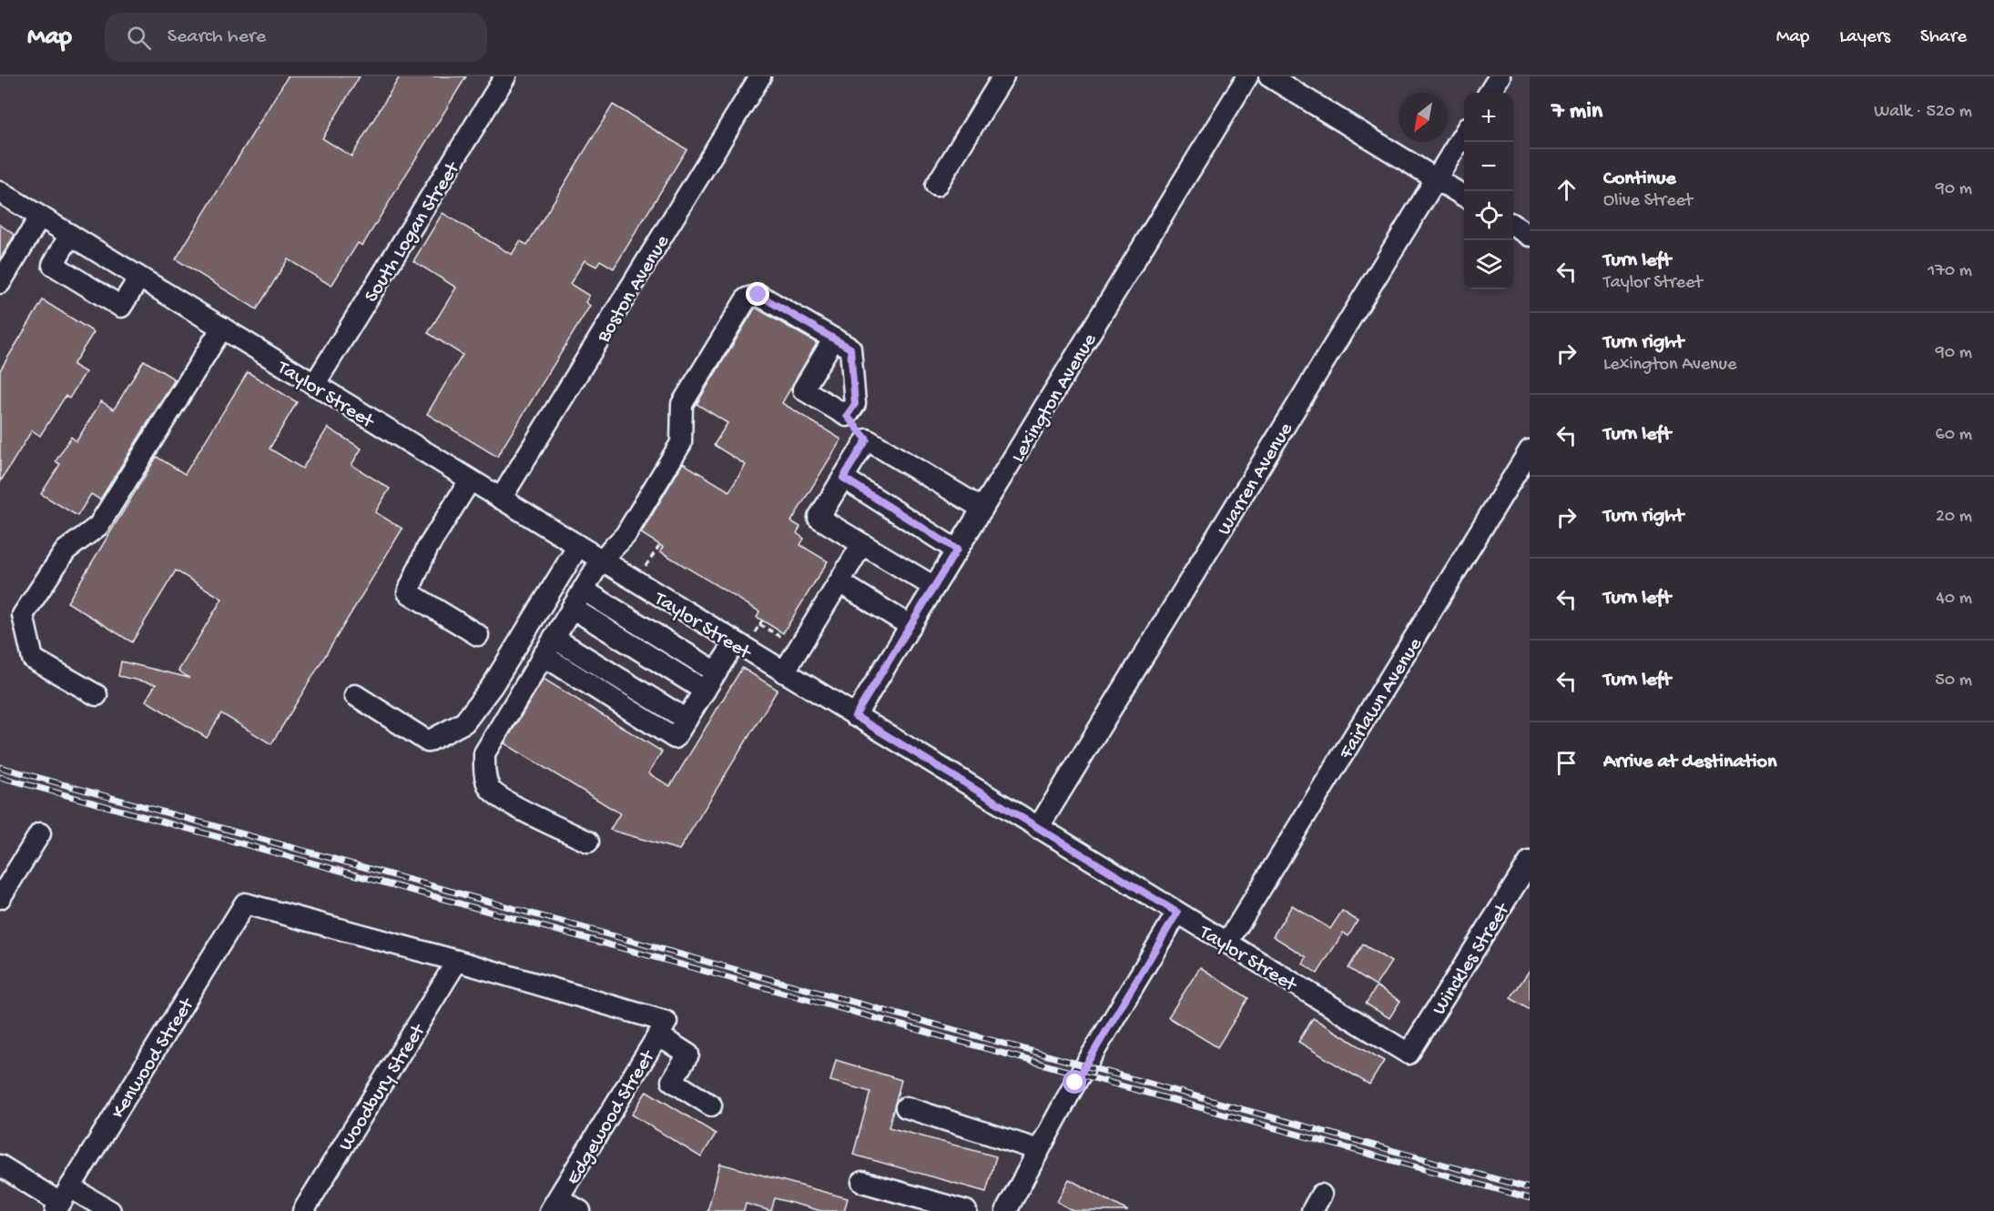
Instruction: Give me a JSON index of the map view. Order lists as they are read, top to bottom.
{
  "streets": {
    "street": [
      "South Logan Street",
      "Boston Avenue",
      "Taylor Street",
      "Lexington Avenue",
      "Warren Avenue",
      "Fairlawn Avenue",
      "Winckles Street",
      "Kenwood Street",
      "Woodbury Street",
      "Edgewood Street"
    ]
  },
  "crossings": [
    ["South Logan Street", "Taylor Street"],
    ["Boston Avenue", "Taylor Street"],
    ["Taylor Street", "Lexington Avenue"],
    ["Taylor Street", "Warren Avenue"],
    ["Taylor Street", "Fairlawn Avenue"],
    ["Taylor Street", "Winckles Street"],
    ["Kenwood Street", "Woodbury Street"]
  ],
  "north": "bottom left",
  "page": {
    "header": "Map",
    "search": "Search here",
    "nav": ["Map", "Layers", "Share"],
    "heading": ["7 min", "Walk · 520 m"],
    "map_buttons": ["+", "−"],
    "list": [
      ["Continue", "Olive Street", "90 m"],
      ["Turn left", "Taylor Street", "170 m"],
      ["Turn right", "Lexington Avenue", "90 m"],
      ["Turn left", "60 m"],
      ["Turn right", "20 m"],
      ["Turn left", "40 m"],
      ["Turn left", "50 m"],
      "Arrive at destination"
    ]
  }
}
